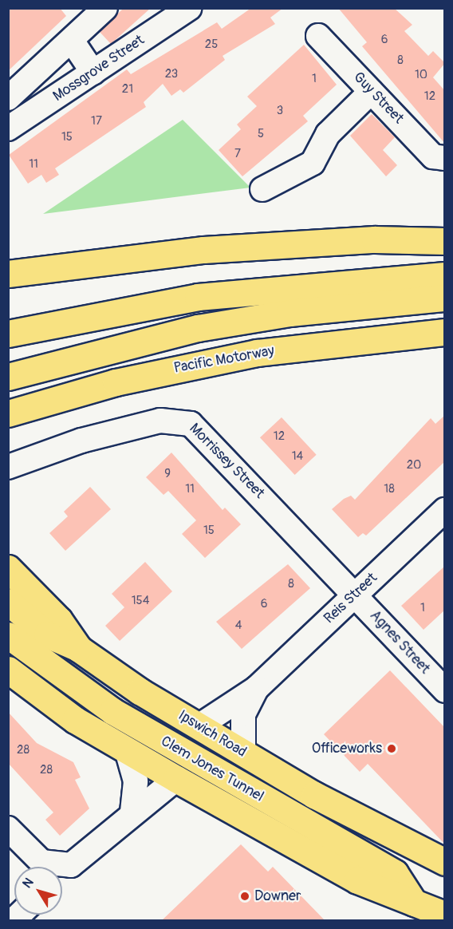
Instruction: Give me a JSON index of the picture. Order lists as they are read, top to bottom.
{
  "streets": {
    "highway": ["Pacific Motorway", "Ipswich Road", "Clem Jones Tunnel"],
    "street": [
      "Mossgrove Street",
      "Guy Street",
      "Morrissey Street",
      "Reis Street",
      "Agnes Street"
    ]
  },
  "crossings": [
    ["Morrissey Street", "Reis Street"],
    ["Morrissey Street", "Agnes Street"],
    ["Reis Street", "Agnes Street"],
    ["Reis Street", "Ipswich Road"]
  ],
  "places": ["Officeworks", "Downer"],
  "house_numbers": [
    "6",
    "25",
    "8",
    "23",
    "10",
    "1",
    "21",
    "12",
    "3",
    "17",
    "5",
    "15",
    "7",
    "11",
    "12",
    "14",
    "20",
    "9",
    "11",
    "18",
    "15",
    "8",
    "154",
    "6",
    "1",
    "4",
    "28",
    "28"
  ],
  "north": "top left"
}
